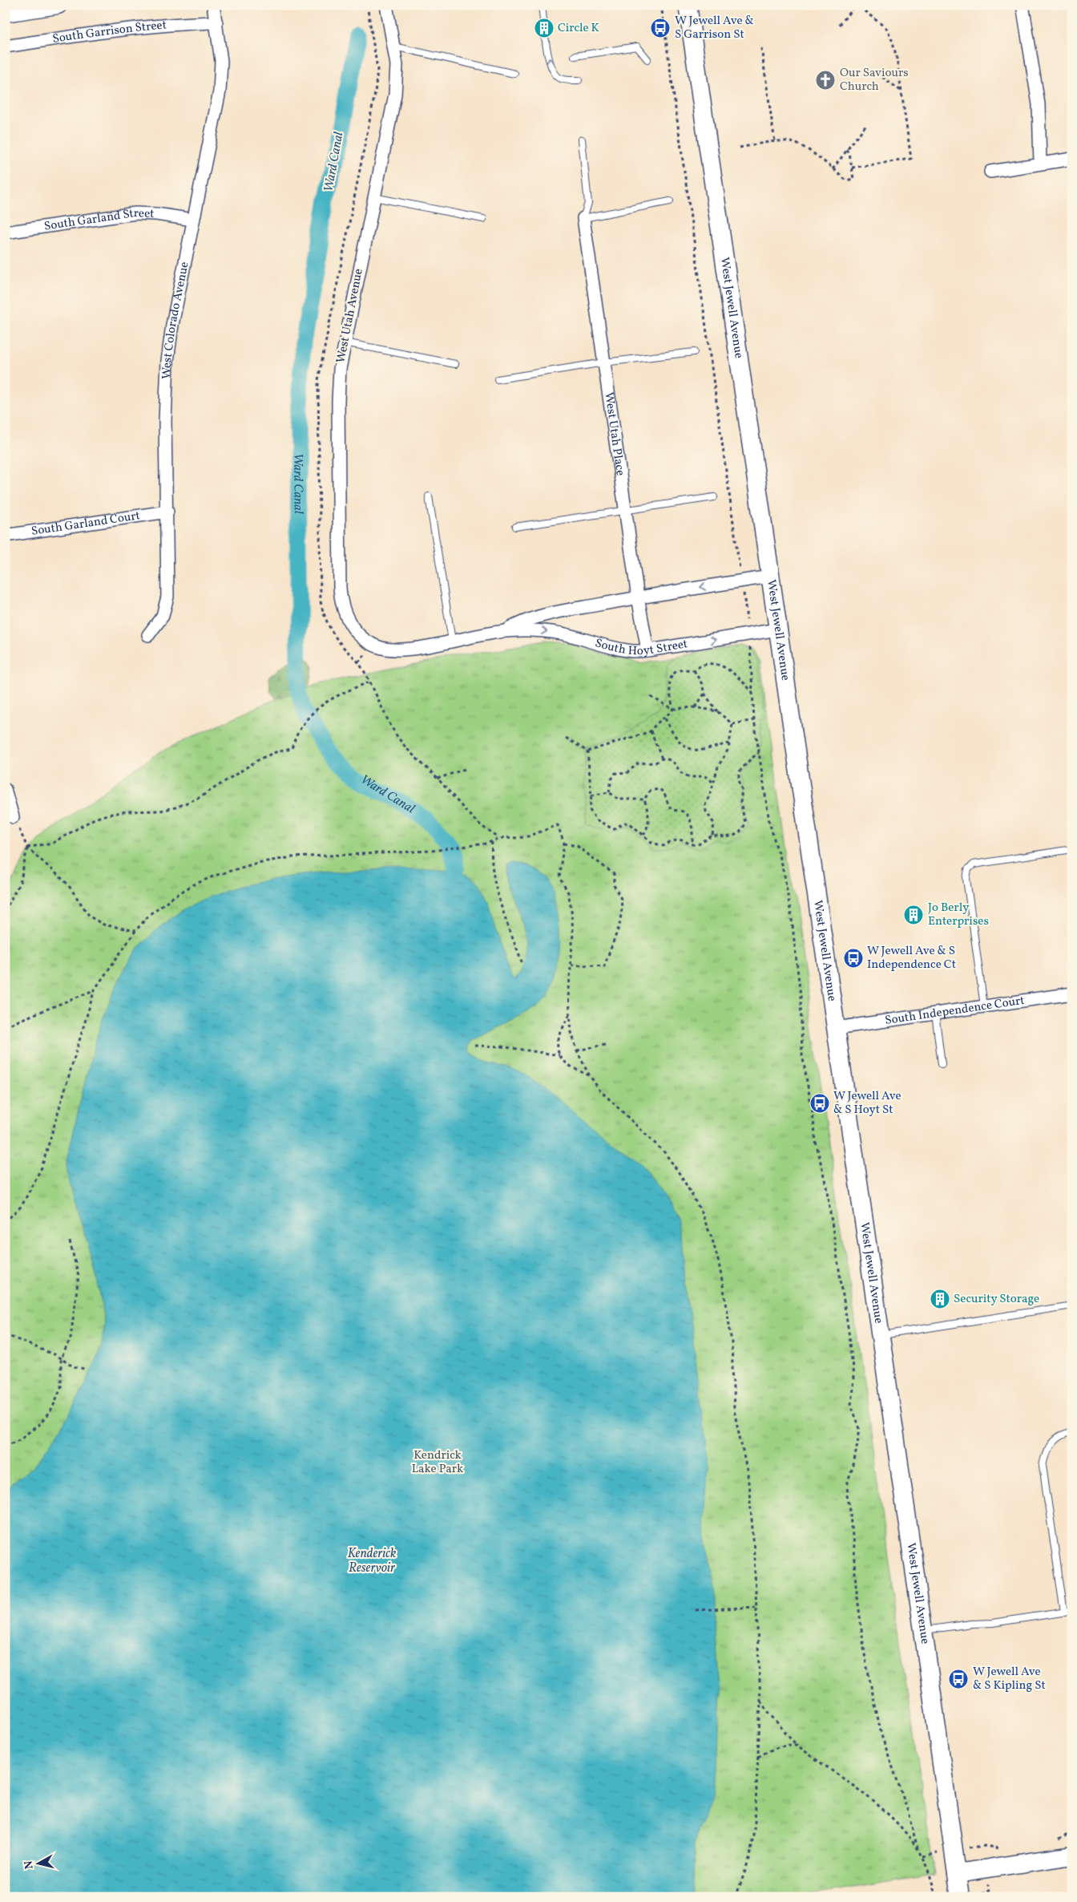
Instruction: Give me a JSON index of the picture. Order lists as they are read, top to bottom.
{
  "streets": {
    "main road": ["West Jewell Avenue"],
    "street": [
      "South Garrison Street",
      "South Garland Street",
      "West Utah Avenue",
      "West Colorado Avenue",
      "West Utah Place",
      "South Garland Court",
      "South Hoyt Street",
      "South Independence Court"
    ]
  },
  "crossings": [
    ["South Garrison Street", "West Colorado Avenue"],
    ["South Garland Street", "West Colorado Avenue"],
    ["West Jewell Avenue", "South Hoyt Street"],
    ["West Jewell Avenue", "South Independence Court"],
    ["West Utah Avenue", "South Hoyt Street"],
    ["West Colorado Avenue", "South Garland Court"],
    ["West Utah Place", "South Hoyt Street"]
  ],
  "water": ["Ward Canal", "Kenderick Reservoir"],
  "parks": ["Kendrick Lake Park"],
  "places": {
    "building": ["Circle K", "Jo Berly Enterprises", "Security Storage"],
    "bus stop": [
      "W Jewell Ave & S Garrison St",
      "W Jewell Ave & S Independence Ct",
      "W Jewell Ave & S Hoyt St",
      "W Jewell Ave & S Kipling St"
    ],
    "church": ["Our Saviours Church"]
  },
  "north": "left"
}
